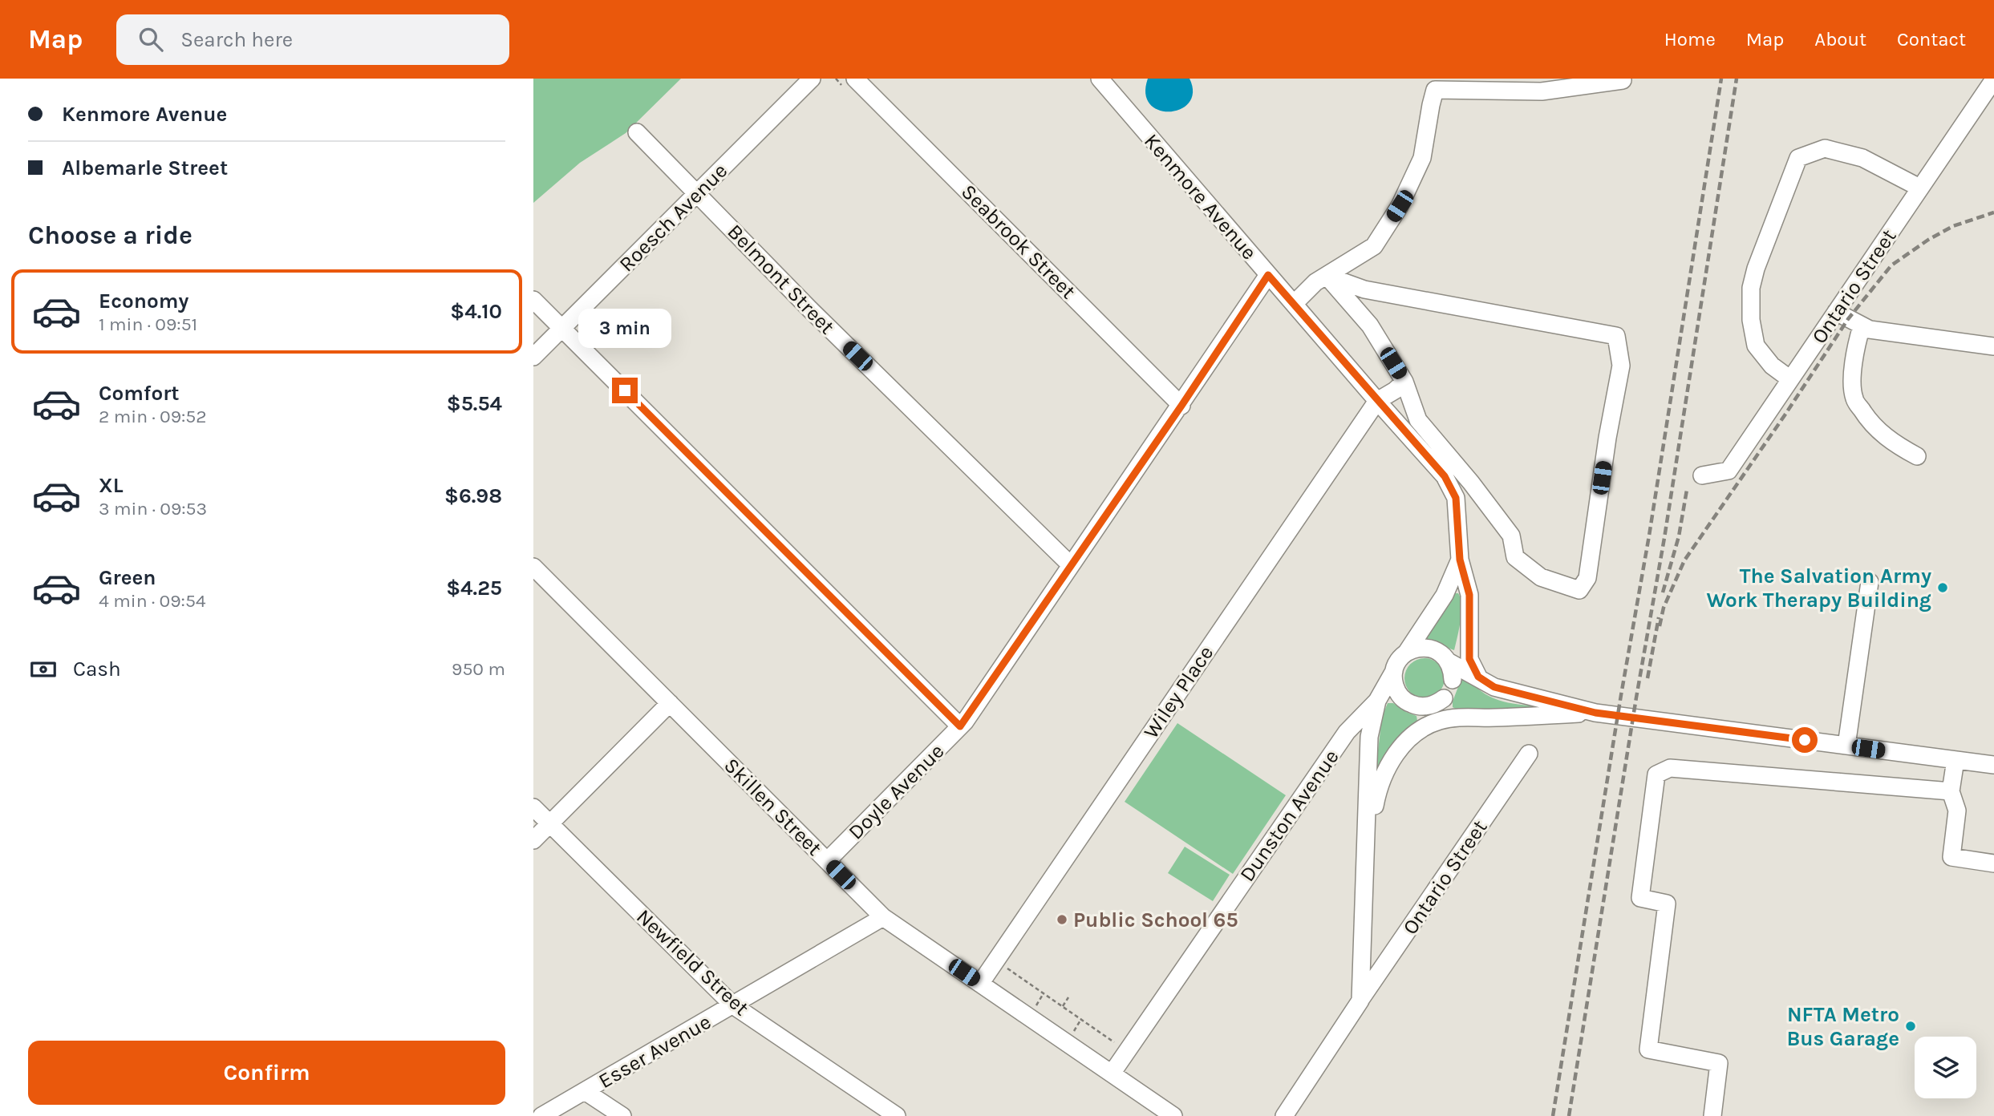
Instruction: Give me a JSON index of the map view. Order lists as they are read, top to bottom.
{
  "streets": {
    "street": [
      "Kenmore Avenue",
      "Roesch Avenue",
      "Seabrook Street",
      "Belmont Street",
      "Ontario Street",
      "Wiley Place",
      "Doyle Avenue",
      "Skillen Street",
      "Dunston Avenue",
      "Newfield Street",
      "Esser Avenue"
    ]
  },
  "crossings": [
    ["Kenmore Avenue", "Wiley Place"],
    ["Kenmore Avenue", "Doyle Avenue"],
    ["Roesch Avenue", "Belmont Street"],
    ["Seabrook Street", "Doyle Avenue"],
    ["Belmont Street", "Doyle Avenue"],
    ["Wiley Place", "Skillen Street"],
    ["Doyle Avenue", "Skillen Street"],
    ["Skillen Street", "Dunston Avenue"],
    ["Skillen Street", "Esser Avenue"],
    ["Newfield Street", "Esser Avenue"]
  ],
  "places": ["The Salvation Army Work Therapy Building", "Public School 65", "NFTA Metro Bus Garage"],
  "page": {
    "header": "Map",
    "search": "Search here",
    "nav": [
      "Home",
      "Map",
      "About",
      "Contact"
    ],
    "banner": ["Kenmore Avenue", "Albemarle Street"],
    "heading": "Choose a ride",
    "list": [
      {
        "name": "Economy",
        "note": "1 min · 09:51",
        "value": "$4.10"
      },
      {
        "name": "Comfort",
        "note": "2 min · 09:52",
        "value": "$5.54"
      },
      {
        "name": "XL",
        "note": "3 min · 09:53",
        "value": "$6.98"
      },
      {
        "name": "Green",
        "note": "4 min · 09:54",
        "value": "$4.25"
      }
    ],
    "bubble": "3 min",
    "pay": ["Cash", "950 m"],
    "buttons": "Confirm"
  }
}
